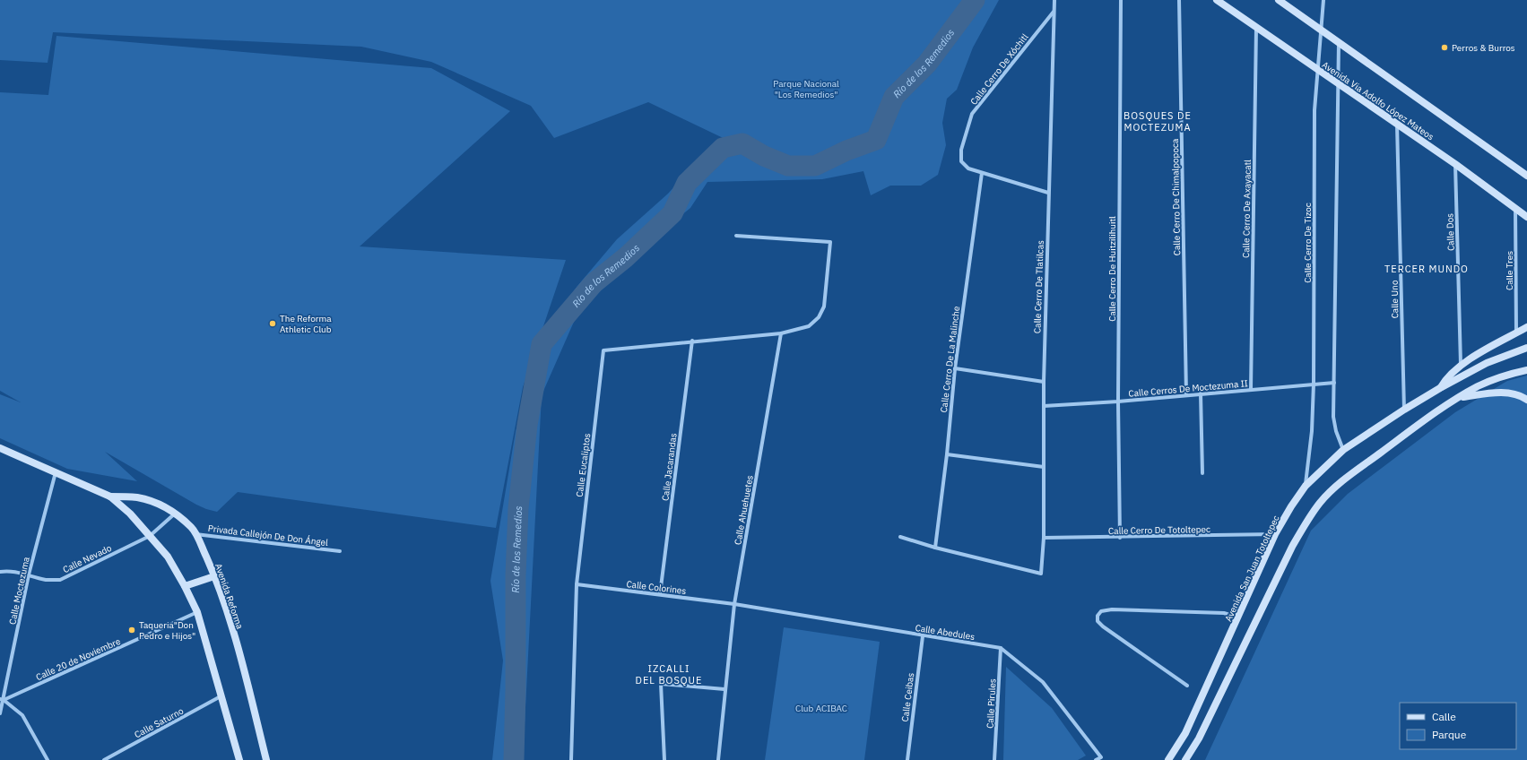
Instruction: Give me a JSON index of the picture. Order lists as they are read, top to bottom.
{
  "streets": {
    "main road": ["Avenida Via Adolfo López Mateos", "Avenida San Juan Totoltepec", "Avenida Reforma"],
    "street": [
      "Calle Cerro De Xóchitl",
      "Calle Cerro De Chimalpopoca",
      "Calle Cerro De Axayacatl",
      "Calle Dos",
      "Calle Cerro De Tizoc",
      "Calle Cerro De Huitzilihuitl",
      "Calle Tres",
      "Calle Cerro De Tlatilcas",
      "Calle Uno",
      "Calle Cerro De La Malinche",
      "Calle Cerros De Moctezuma II",
      "Calle Eucaliptos",
      "Calle Jacarandas",
      "Calle Ahuehuetes",
      "Calle Cerro De Totoltepec",
      "Privada Callejón De Don Ángel",
      "Calle Nevado",
      "Calle Colorines",
      "Calle Moctezuma",
      "Calle Abedules",
      "Calle 20 de Noviembre",
      "Calle Ceibas",
      "Calle Pirules",
      "Calle Saturno"
    ]
  },
  "crossings": [
    ["Calle Cerro De Xóchitl", "Calle Cerro De Tlatilcas"],
    ["Calle Cerro De Xóchitl", "Calle Cerro De La Malinche"],
    ["Avenida Via Adolfo López Mateos", "Calle Cerro De Axayacatl"],
    ["Avenida Via Adolfo López Mateos", "Calle Dos"],
    ["Avenida Via Adolfo López Mateos", "Calle Cerro De Tizoc"],
    ["Avenida Via Adolfo López Mateos", "Calle Tres"],
    ["Avenida Via Adolfo López Mateos", "Calle Uno"],
    ["Calle Cerro De Chimalpopoca", "Calle Cerros De Moctezuma II"],
    ["Calle Cerro De Axayacatl", "Calle Cerros De Moctezuma II"],
    ["Calle Cerro De Tizoc", "Calle Cerros De Moctezuma II"],
    ["Calle Cerro De Tizoc", "Avenida San Juan Totoltepec"],
    ["Calle Cerro De Huitzilihuitl", "Calle Cerros De Moctezuma II"],
    ["Calle Cerro De Huitzilihuitl", "Calle Cerro De Totoltepec"],
    ["Calle Cerro De Tlatilcas", "Calle Cerro De La Malinche"],
    ["Calle Cerro De Tlatilcas", "Calle Cerros De Moctezuma II"],
    ["Calle Cerro De Tlatilcas", "Calle Cerro De Totoltepec"],
    ["Calle Uno", "Avenida San Juan Totoltepec"],
    ["Calle Eucaliptos", "Calle Jacarandas"],
    ["Calle Eucaliptos", "Calle Ahuehuetes"],
    ["Calle Eucaliptos", "Calle Colorines"],
    ["Calle Jacarandas", "Calle Colorines"],
    ["Calle Ahuehuetes", "Calle Colorines"],
    ["Calle Ahuehuetes", "Calle Abedules"],
    ["Calle Cerro De Totoltepec", "Avenida San Juan Totoltepec"],
    ["Privada Callejón De Don Ángel", "Avenida Reforma"],
    ["Calle Nevado", "Calle Moctezuma"],
    ["Calle Nevado", "Avenida Reforma"],
    ["Calle Colorines", "Calle Abedules"],
    ["Calle Moctezuma", "Avenida Reforma"],
    ["Calle Moctezuma", "Calle 20 de Noviembre"],
    ["Avenida Reforma", "Calle 20 de Noviembre"],
    ["Avenida Reforma", "Calle Saturno"],
    ["Calle Abedules", "Calle Ceibas"],
    ["Calle Abedules", "Calle Pirules"]
  ],
  "districts": ["BOSQUES DE MOCTEZUMA", "TERCER MUNDO", "IZCALLI DEL BOSQUE"],
  "water": ["Río de los Remedios"],
  "parks": ["Parque Nacional \"Los Remedios\"", "Club ACIBAC"],
  "places": ["Perros & Burros", "The Reforma Athletic Club", "Taqueria\"Don Pedro e Hijos\""],
  "legend": ["Calle", "Parque"]
}
